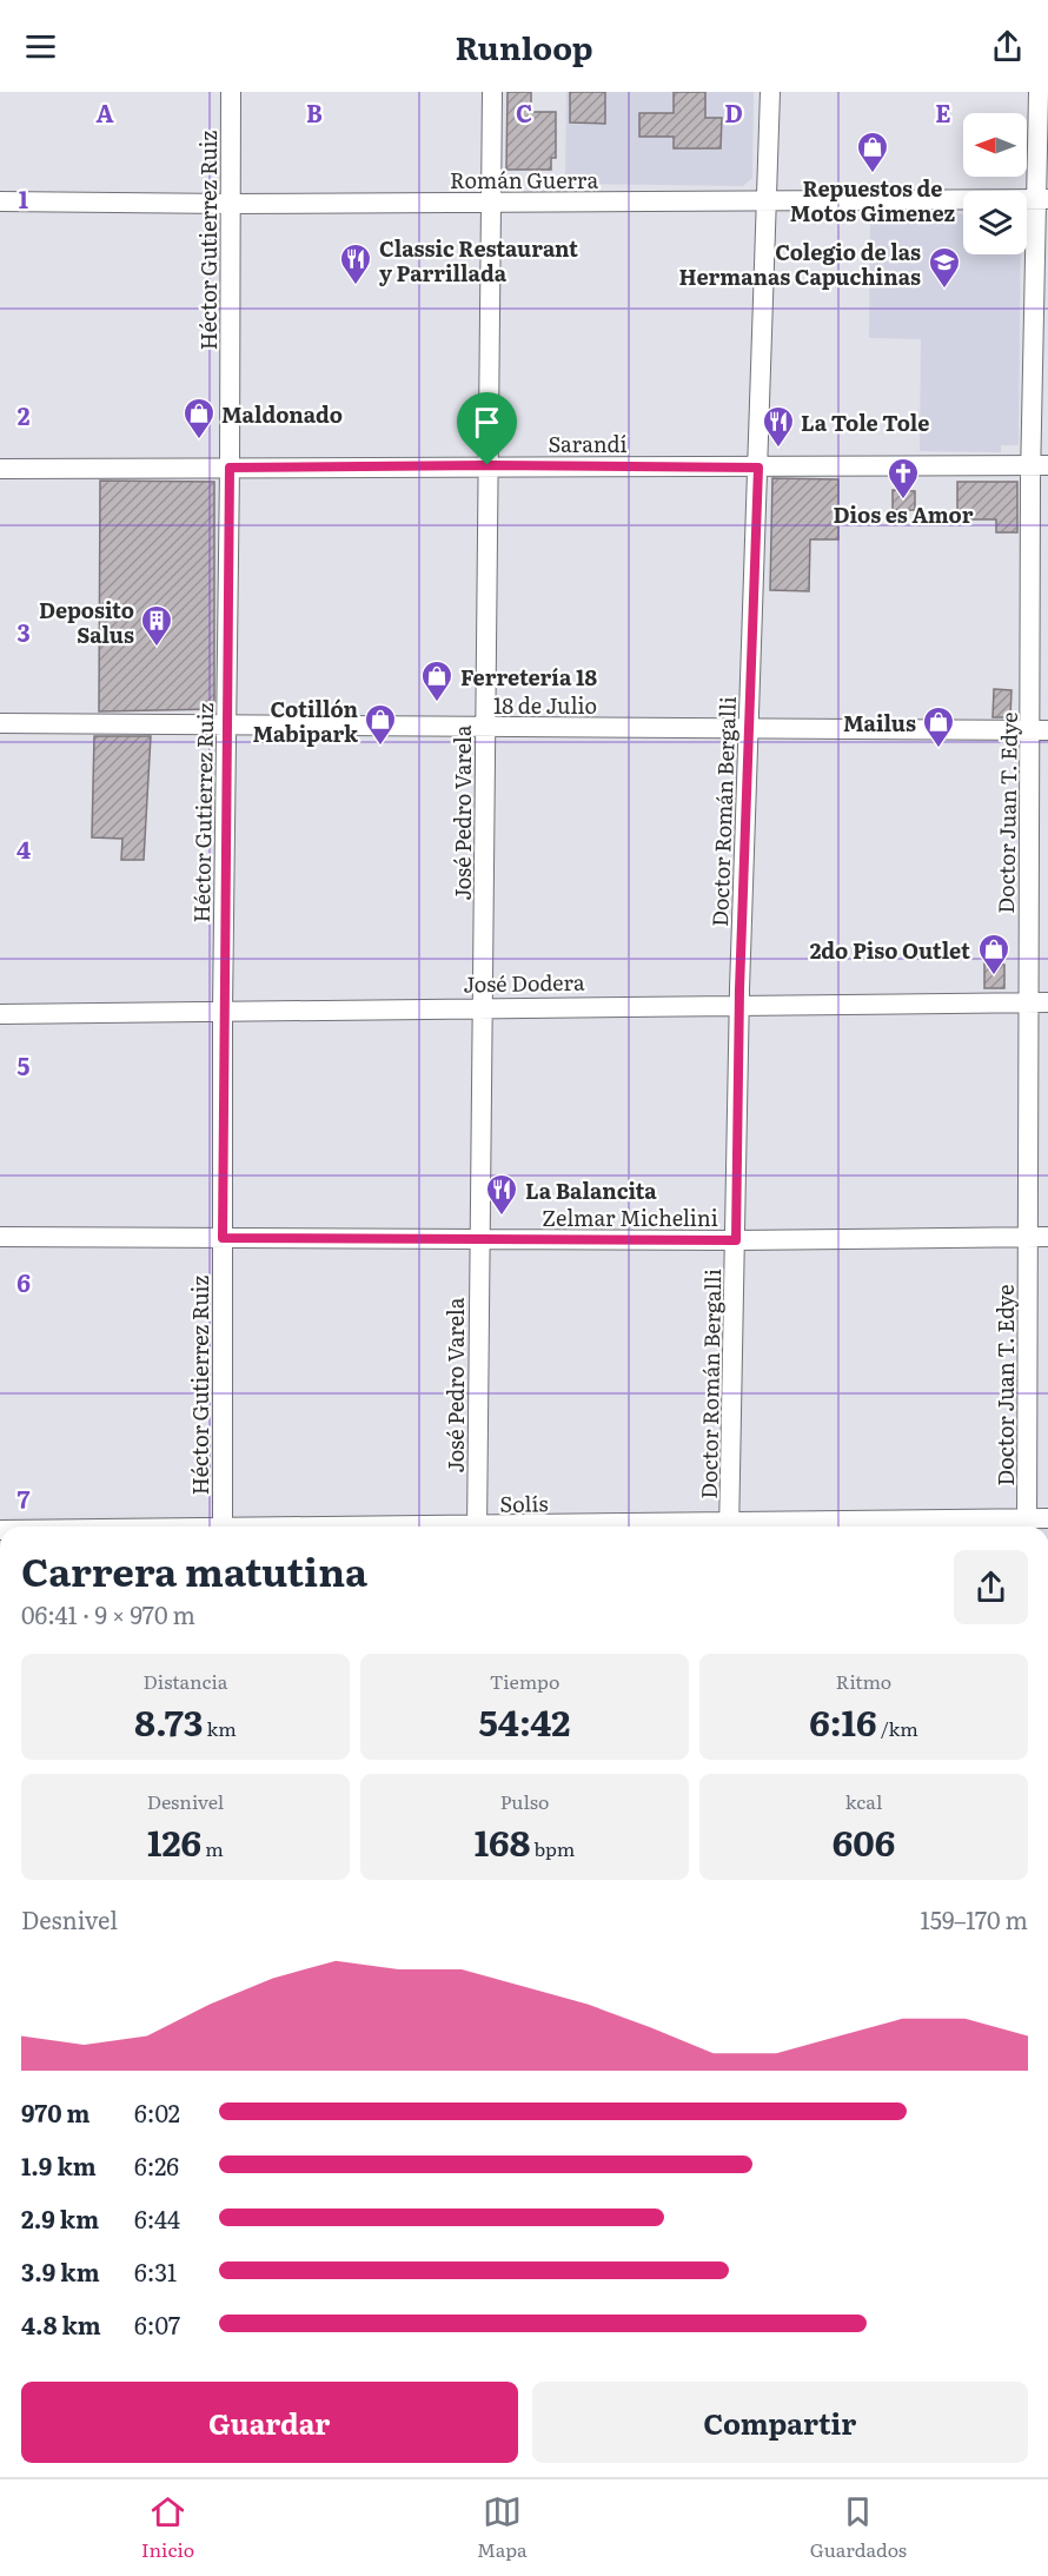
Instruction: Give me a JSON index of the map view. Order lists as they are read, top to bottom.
{
  "streets": {
    "street": [
      "Román Guerra",
      "Héctor Gutierrez Ruiz",
      "Sarandí",
      "18 de Julio",
      "Doctor Román Bergalli",
      "José Pedro Varela",
      "Doctor Juan T. Edye",
      "José Dodera",
      "Zelmar Michelini",
      "Solís"
    ]
  },
  "crossings": [
    ["Román Guerra", "Héctor Gutierrez Ruiz"],
    ["Román Guerra", "Doctor Román Bergalli"],
    ["Román Guerra", "José Pedro Varela"],
    ["Román Guerra", "Doctor Juan T. Edye"],
    ["Héctor Gutierrez Ruiz", "Sarandí"],
    ["Héctor Gutierrez Ruiz", "18 de Julio"],
    ["Héctor Gutierrez Ruiz", "José Dodera"],
    ["Héctor Gutierrez Ruiz", "Zelmar Michelini"],
    ["Sarandí", "Doctor Román Bergalli"],
    ["Sarandí", "José Pedro Varela"],
    ["Sarandí", "Doctor Juan T. Edye"],
    ["18 de Julio", "Doctor Román Bergalli"],
    ["18 de Julio", "José Pedro Varela"],
    ["18 de Julio", "Doctor Juan T. Edye"],
    ["Doctor Román Bergalli", "José Dodera"],
    ["Doctor Román Bergalli", "Zelmar Michelini"],
    ["José Pedro Varela", "José Dodera"],
    ["José Pedro Varela", "Zelmar Michelini"],
    ["Doctor Juan T. Edye", "José Dodera"],
    ["Doctor Juan T. Edye", "Zelmar Michelini"],
    ["Doctor Juan T. Edye", "Solís"]
  ],
  "places": {
    "shop": [
      "Repuestos de Motos Gimenez",
      "Maldonado",
      "Ferretería 18",
      "Cotillón Mabipark",
      "Mailus",
      "2do Piso Outlet"
    ],
    "restaurant": ["Classic Restaurant y Parrillada", "La Tole Tole", "La Balancita"],
    "school or university": ["Colegio de las Hermanas Capuchinas"],
    "church": ["Dios es Amor"],
    "building": ["Deposito Salus"]
  },
  "north": "left",
  "page": {
    "header": "Runloop",
    "heading": ["Carrera matutina", "06:41 · 9 × 970 m"],
    "stats": [
      ["Distancia", "8.73 km"],
      ["Tiempo", "54:42"],
      ["Ritmo", "6:16 /km"],
      ["Desnivel", "126 m"],
      ["Pulso", "168 bpm"],
      ["kcal", "606"]
    ],
    "chart": ["Desnivel", "159–170 m"],
    "list": [
      {
        "name": "970 m",
        "note": "6:02"
      },
      {
        "name": "1.9 km",
        "note": "6:26"
      },
      {
        "name": "2.9 km",
        "note": "6:44"
      },
      {
        "name": "3.9 km",
        "note": "6:31"
      },
      {
        "name": "4.8 km",
        "note": "6:07"
      }
    ],
    "buttons": ["Guardar", "Compartir"],
    "tabs": ["Inicio", "Mapa", "Guardados"]
  },
  "grid": {
    "columns": [
      "A",
      "B",
      "C",
      "D",
      "E"
    ],
    "rows": [
      "1",
      "2",
      "3",
      "4",
      "5",
      "6",
      "7"
    ]
  }
}
